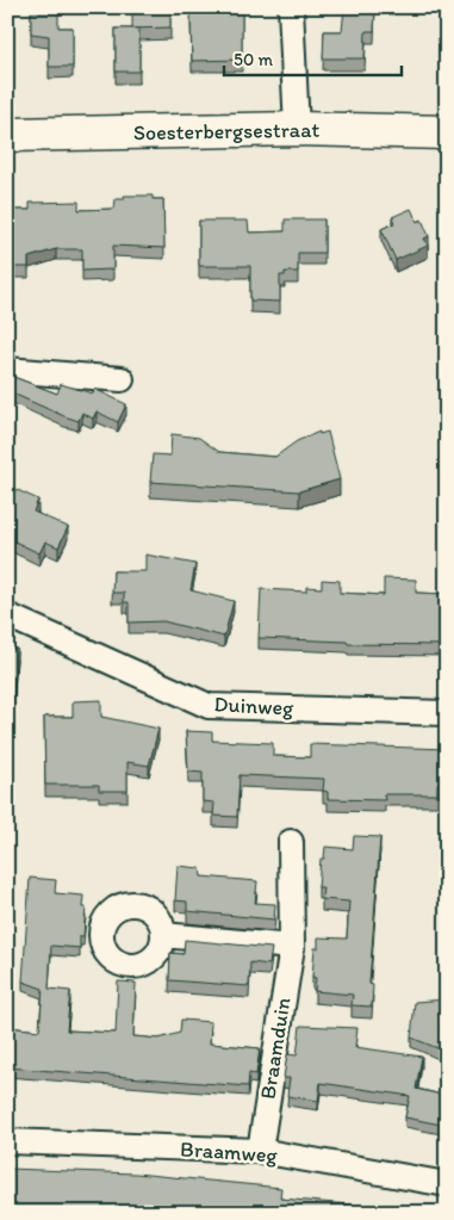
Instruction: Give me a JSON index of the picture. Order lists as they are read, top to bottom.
{
  "streets": {
    "main road": ["Soesterbergsestraat"],
    "street": ["Duinweg", "Braamduin", "Braamweg"]
  },
  "crossings": [
    ["Braamduin", "Braamweg"]
  ],
  "scale_bar": "50 m"
}
